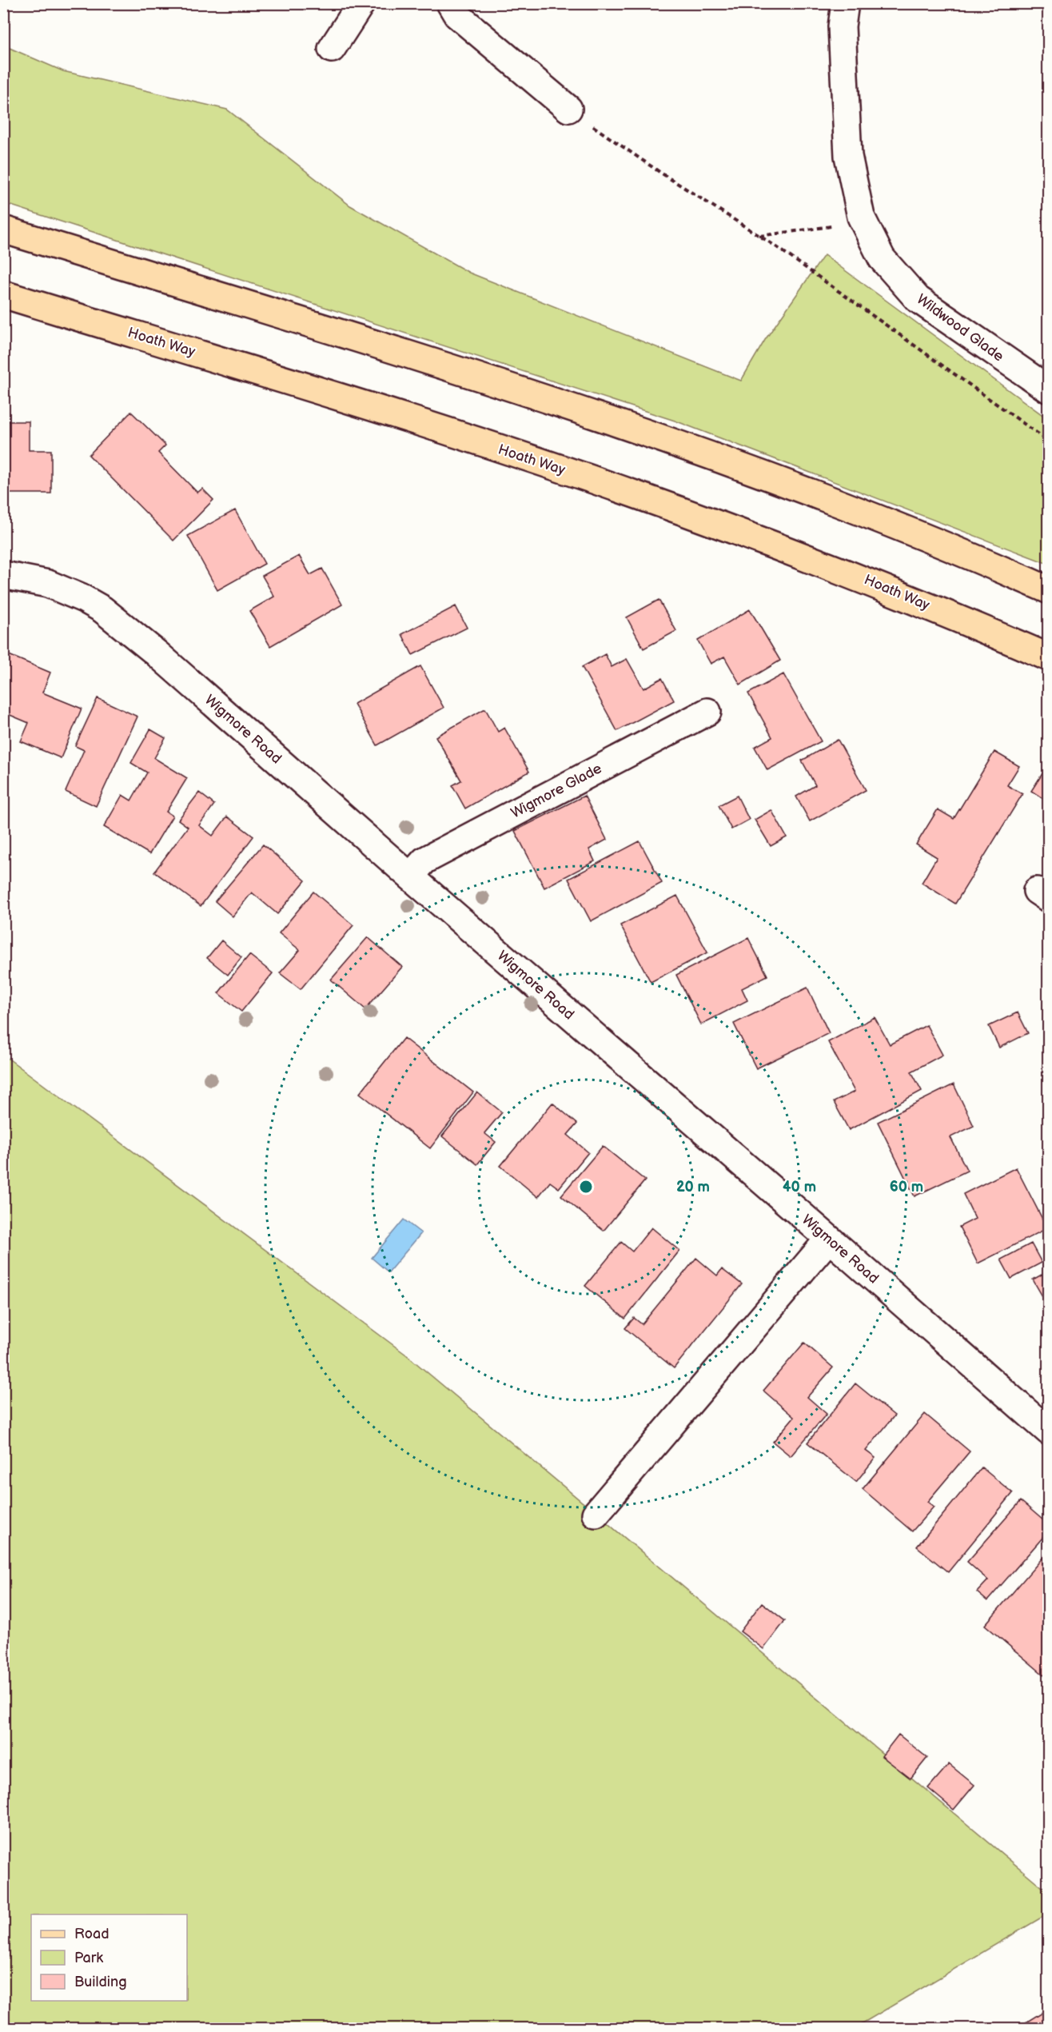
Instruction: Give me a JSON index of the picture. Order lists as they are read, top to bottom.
{
  "streets": {
    "main road": ["Hoath Way"],
    "street": ["Wildwood Glade", "Wigmore Road", "Wigmore Glade"]
  },
  "crossings": [
    ["Wigmore Road", "Wigmore Glade"]
  ],
  "legend": ["Road", "Park", "Building"],
  "rings": ["20 m", "40 m", "60 m"]
}
